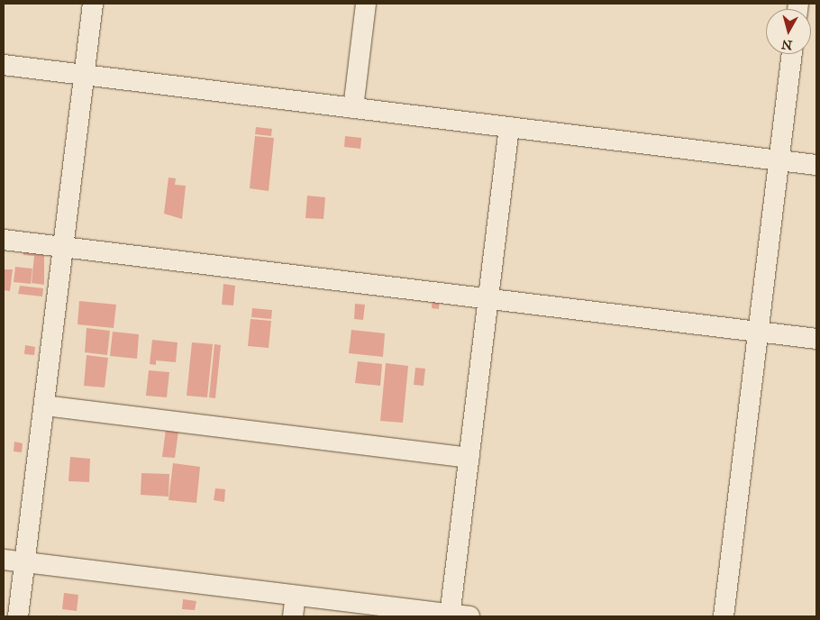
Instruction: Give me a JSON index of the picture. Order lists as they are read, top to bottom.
{
  "north": "bottom"
}
